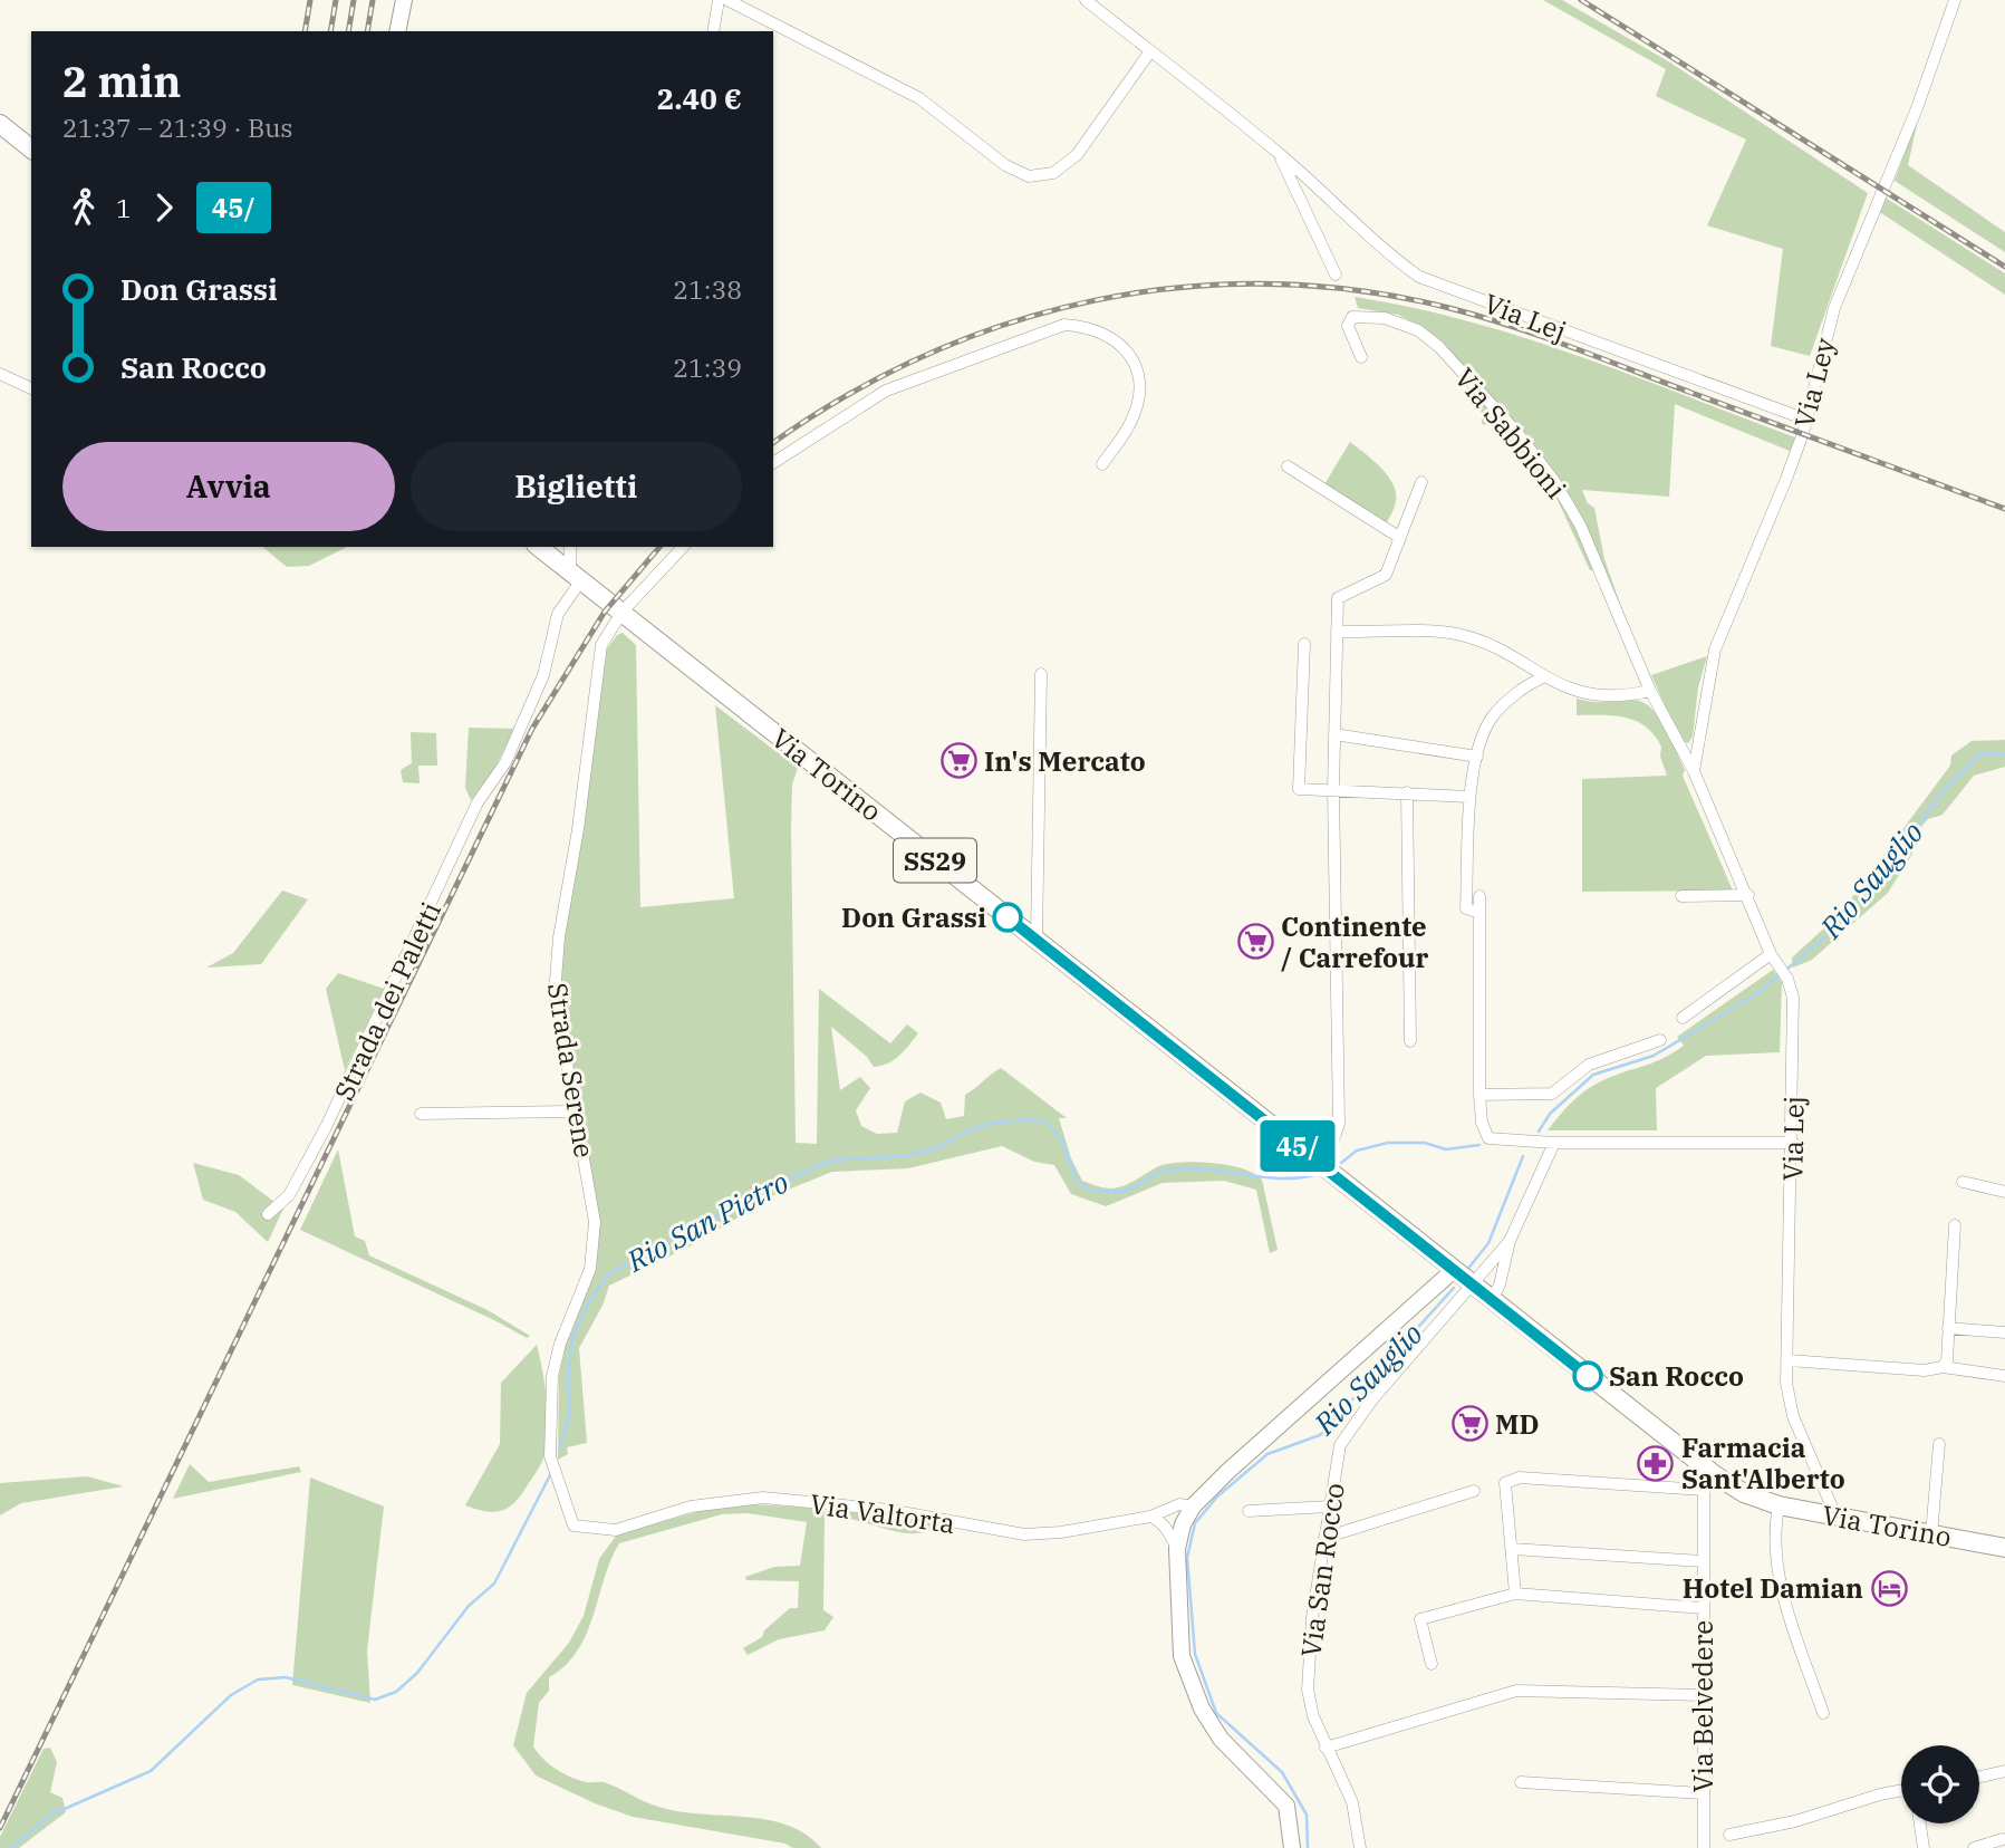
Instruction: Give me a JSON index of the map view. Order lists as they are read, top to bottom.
{
  "streets": {
    "main road": ["Via Torino", "SS29"],
    "street": [
      "Via Lej",
      "Via Ley",
      "Via Sabbioni",
      "Strada dei Paletti",
      "Strada Serene",
      "Via Valtorta",
      "Via San Rocco",
      "Via Belvedere"
    ]
  },
  "crossings": [
    ["Via Lej", "Via Ley"],
    ["Via Lej", "Via Sabbioni"],
    ["Via Lej", "Via Torino"],
    ["Via Torino", "Strada dei Paletti"],
    ["Via Torino", "Strada Serene"],
    ["Via Torino", "Via San Rocco"],
    ["Strada Serene", "Via Valtorta"]
  ],
  "water": ["Rio Sauglio", "Rio San Pietro"],
  "places": {
    "supermarket": ["In's Mercato", "Continente / Carrefour", "MD"],
    "other": ["Don Grassi", "San Rocco"],
    "pharmacy": ["Farmacia Sant'Alberto"],
    "hotel": ["Hotel Damian"]
  },
  "lines": ["bus line 45/"],
  "page": {
    "on_map": "45/",
    "heading": ["2 min", "21:37 – 21:39 · Bus", "2.40 €"],
    "legs": ["1", "45/"],
    "list": [
      {
        "name": "Don Grassi",
        "value": "21:38"
      },
      {
        "name": "San Rocco",
        "value": "21:39"
      }
    ],
    "buttons": ["Avvia", "Biglietti"]
  }
}
